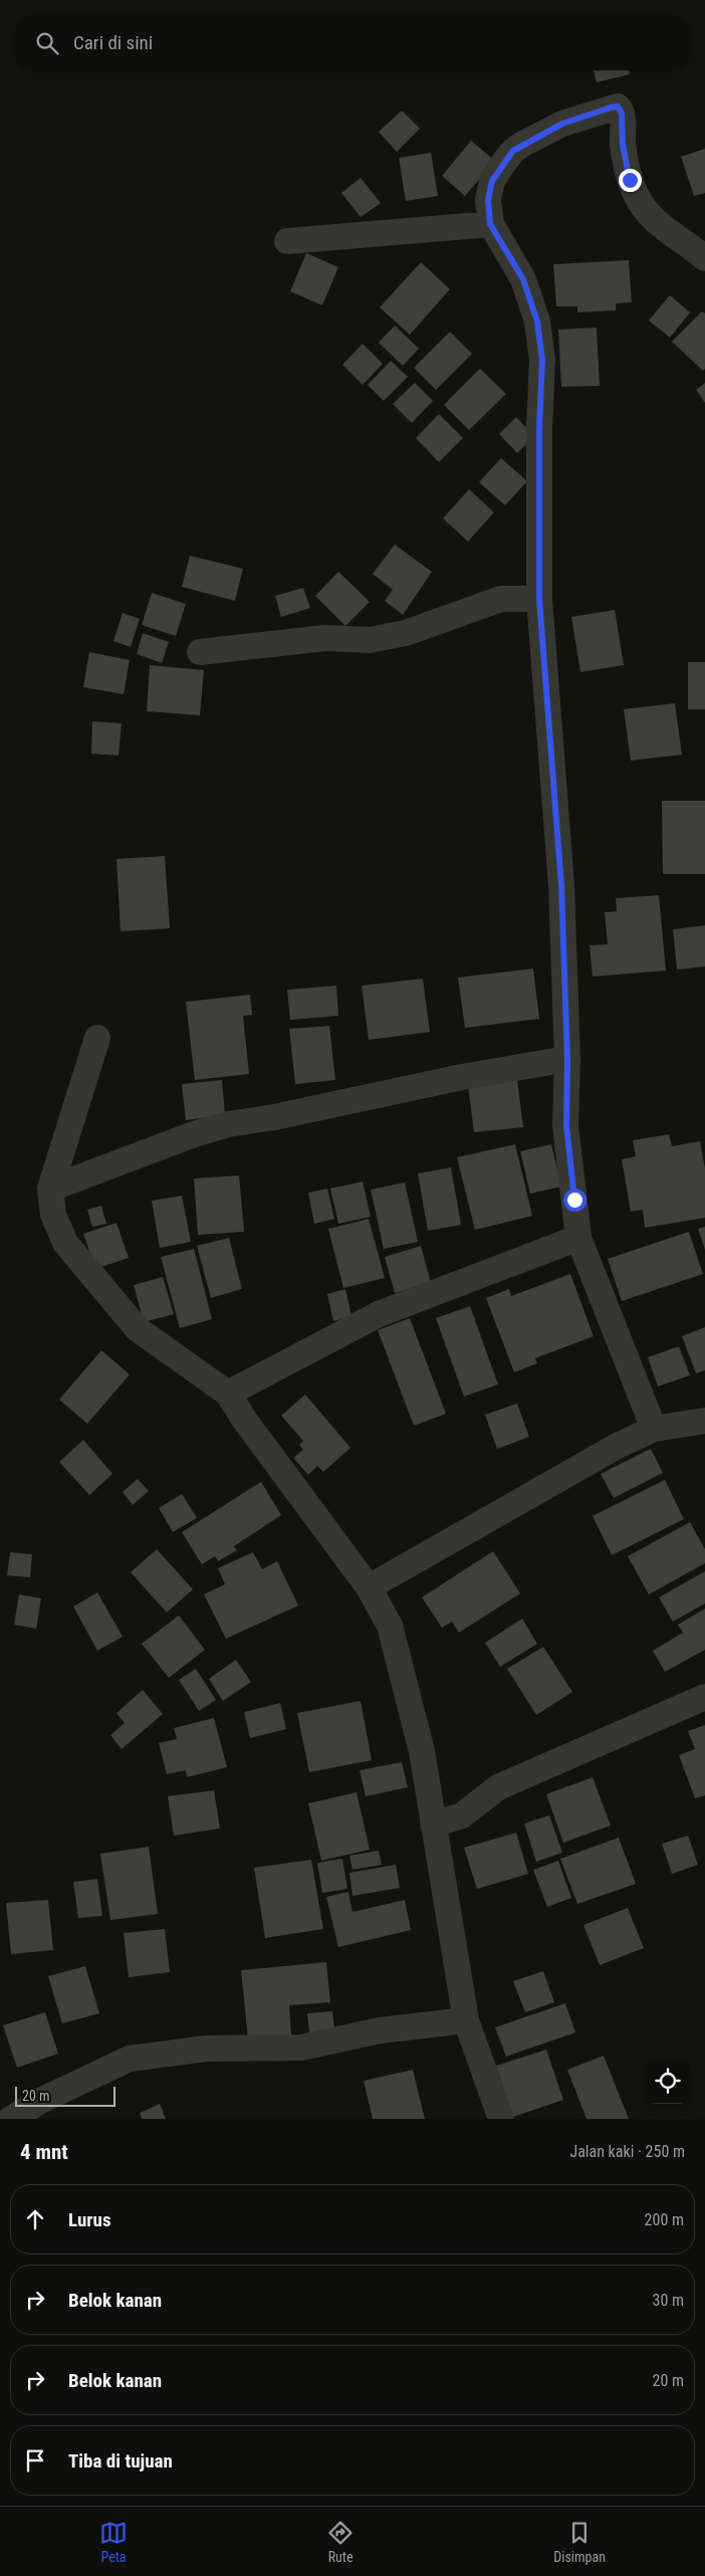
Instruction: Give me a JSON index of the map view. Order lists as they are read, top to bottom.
{
  "scale_bar": "20 m",
  "page": {
    "search": "Cari di sini",
    "scale": "20 m",
    "heading": ["4 mnt", "Jalan kaki · 250 m"],
    "list": [
      ["Lurus", "200 m"],
      ["Belok kanan", "30 m"],
      ["Belok kanan", "20 m"],
      "Tiba di tujuan"
    ],
    "nav": ["Peta", "Rute", "Disimpan"]
  }
}
